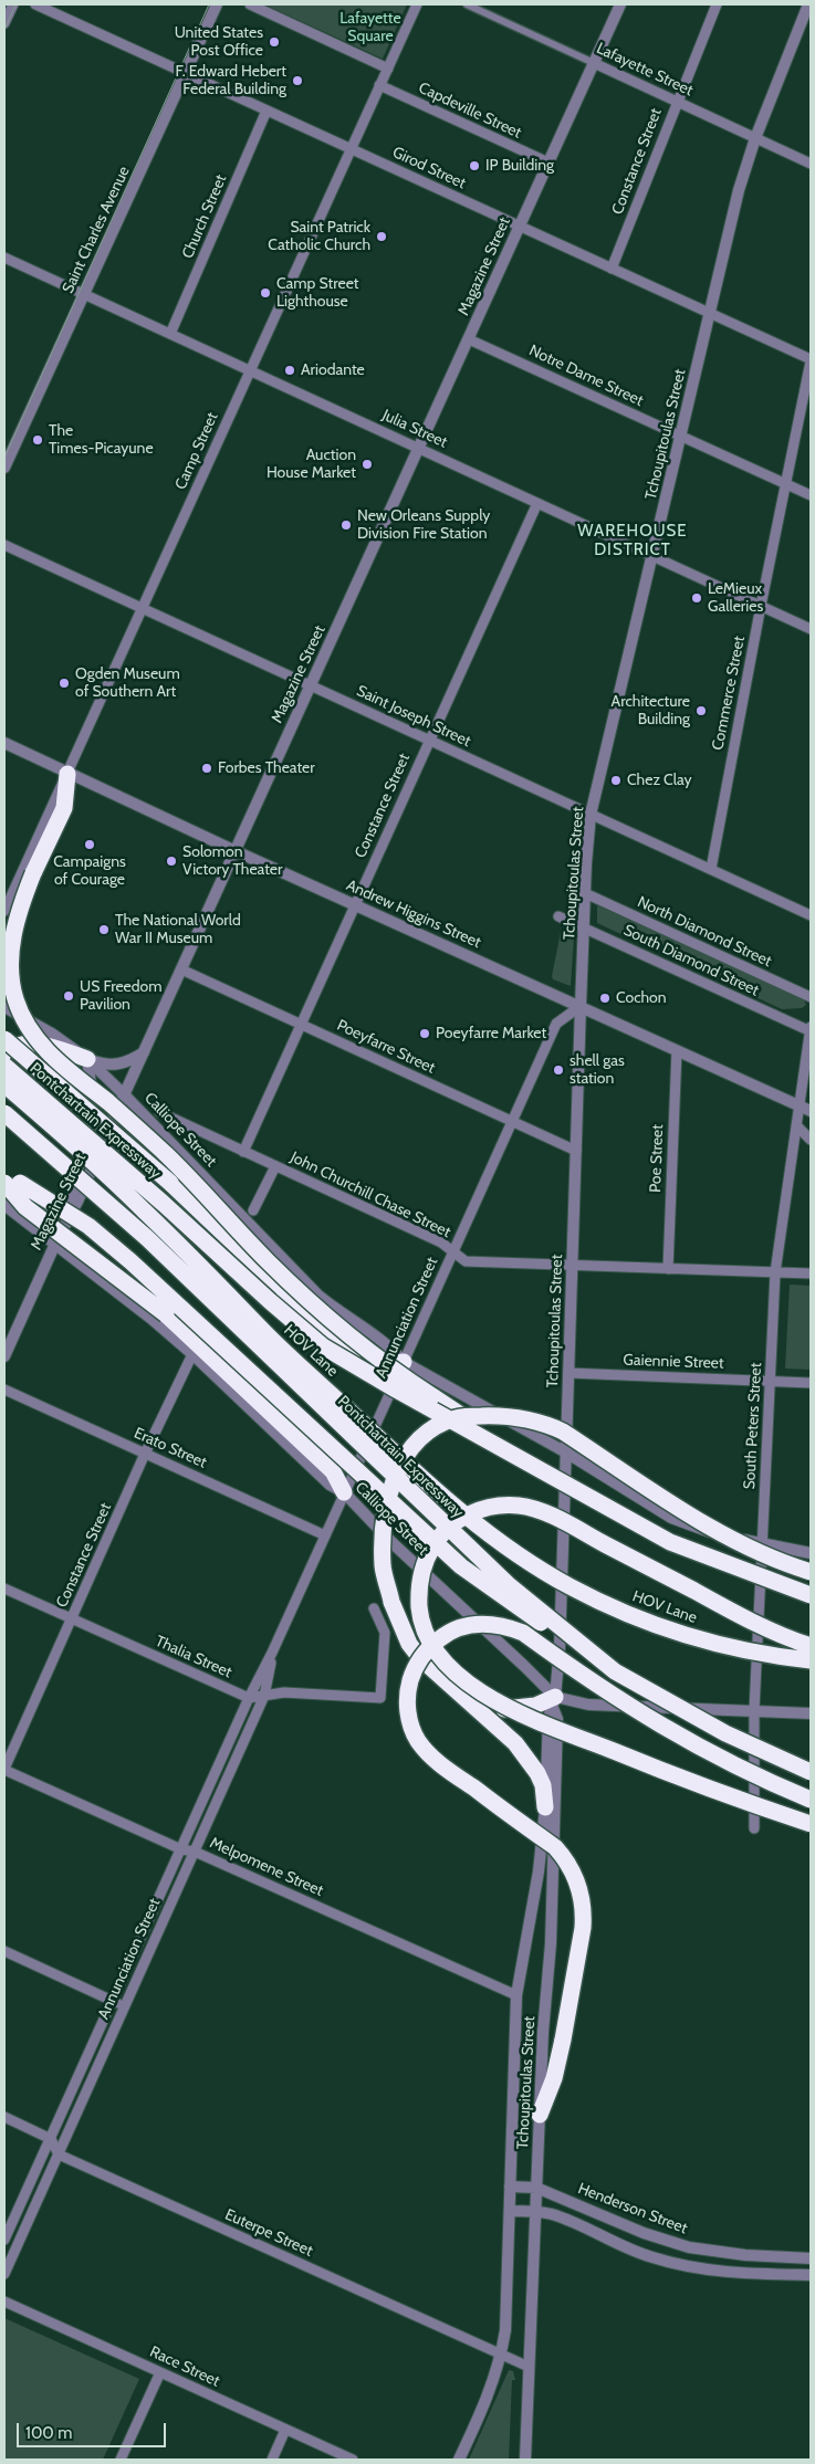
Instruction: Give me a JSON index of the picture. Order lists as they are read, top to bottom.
{
  "streets": {
    "highway": ["Pontchartrain Expressway", "HOV Lane"],
    "street": [
      "Lafayette Street",
      "Capdeville Street",
      "Constance Street",
      "Girod Street",
      "Church Street",
      "Saint Charles Avenue",
      "Magazine Street",
      "Notre Dame Street",
      "Julia Street",
      "Tchoupitoulas Street",
      "Camp Street",
      "Commerce Street",
      "Saint Joseph Street",
      "Andrew Higgins Street",
      "North Diamond Street",
      "South Diamond Street",
      "Poeyfarre Street",
      "Calliope Street",
      "Poe Street",
      "John Churchill Chase Street",
      "Annunciation Street",
      "Gaiennie Street",
      "South Peters Street",
      "Erato Street",
      "Thalia Street",
      "Melpomene Street",
      "Henderson Street",
      "Euterpe Street",
      "Race Street"
    ]
  },
  "crossings": [
    ["Lafayette Street", "Constance Street"],
    ["Lafayette Street", "Magazine Street"],
    ["Lafayette Street", "Tchoupitoulas Street"],
    ["Capdeville Street", "Magazine Street"],
    ["Capdeville Street", "Camp Street"],
    ["Constance Street", "Girod Street"],
    ["Constance Street", "Julia Street"],
    ["Constance Street", "Saint Joseph Street"],
    ["Constance Street", "Andrew Higgins Street"],
    ["Constance Street", "Poeyfarre Street"],
    ["Constance Street", "Calliope Street"],
    ["Constance Street", "John Churchill Chase Street"],
    ["Constance Street", "Erato Street"],
    ["Constance Street", "Thalia Street"],
    ["Constance Street", "Melpomene Street"],
    ["Girod Street", "Church Street"],
    ["Girod Street", "Saint Charles Avenue"],
    ["Girod Street", "Magazine Street"],
    ["Girod Street", "Tchoupitoulas Street"],
    ["Girod Street", "Camp Street"],
    ["Girod Street", "Commerce Street"],
    ["Church Street", "Julia Street"],
    ["Saint Charles Avenue", "Julia Street"],
    ["Magazine Street", "Notre Dame Street"],
    ["Magazine Street", "Julia Street"],
    ["Magazine Street", "Saint Joseph Street"],
    ["Magazine Street", "Andrew Higgins Street"],
    ["Magazine Street", "Poeyfarre Street"],
    ["Magazine Street", "Calliope Street"],
    ["Notre Dame Street", "Tchoupitoulas Street"],
    ["Notre Dame Street", "Commerce Street"],
    ["Julia Street", "Tchoupitoulas Street"],
    ["Julia Street", "Camp Street"],
    ["Julia Street", "Commerce Street"],
    ["Tchoupitoulas Street", "Saint Joseph Street"],
    ["Tchoupitoulas Street", "Andrew Higgins Street"],
    ["Tchoupitoulas Street", "North Diamond Street"],
    ["Tchoupitoulas Street", "South Diamond Street"],
    ["Tchoupitoulas Street", "Poeyfarre Street"],
    ["Tchoupitoulas Street", "Calliope Street"],
    ["Tchoupitoulas Street", "John Churchill Chase Street"],
    ["Tchoupitoulas Street", "Annunciation Street"],
    ["Tchoupitoulas Street", "Gaiennie Street"],
    ["Tchoupitoulas Street", "Melpomene Street"],
    ["Tchoupitoulas Street", "Henderson Street"],
    ["Tchoupitoulas Street", "Euterpe Street"],
    ["Camp Street", "Saint Joseph Street"],
    ["Camp Street", "Andrew Higgins Street"],
    ["Commerce Street", "Saint Joseph Street"],
    ["Andrew Higgins Street", "Poe Street"],
    ["Andrew Higgins Street", "Annunciation Street"],
    ["Andrew Higgins Street", "South Peters Street"],
    ["South Diamond Street", "South Peters Street"],
    ["Poeyfarre Street", "Annunciation Street"],
    ["Calliope Street", "Annunciation Street"],
    ["Calliope Street", "South Peters Street"],
    ["Poe Street", "John Churchill Chase Street"],
    ["John Churchill Chase Street", "Annunciation Street"],
    ["John Churchill Chase Street", "South Peters Street"],
    ["Annunciation Street", "Erato Street"],
    ["Annunciation Street", "Thalia Street"],
    ["Annunciation Street", "Melpomene Street"],
    ["Annunciation Street", "Euterpe Street"],
    ["Gaiennie Street", "South Peters Street"]
  ],
  "districts": ["WAREHOUSE DISTRICT"],
  "parks": ["Lafayette Square"],
  "places": [
    "United States Post Office",
    "F. Edward Hebert Federal Building",
    "IP Building",
    "Saint Patrick Catholic Church",
    "Camp Street Lighthouse",
    "Ariodante",
    "The Times-Picayune",
    "Auction House Market",
    "New Orleans Supply Division Fire Station",
    "LeMieux Galleries",
    "Ogden Museum of Southern Art",
    "Architecture Building",
    "Forbes Theater",
    "Chez Clay",
    "Campaigns of Courage",
    "Solomon Victory Theater",
    "The National World War II Museum",
    "US Freedom Pavilion",
    "Cochon",
    "Poeyfarre Market",
    "shell gas station"
  ],
  "scale_bar": "100 m"
}
